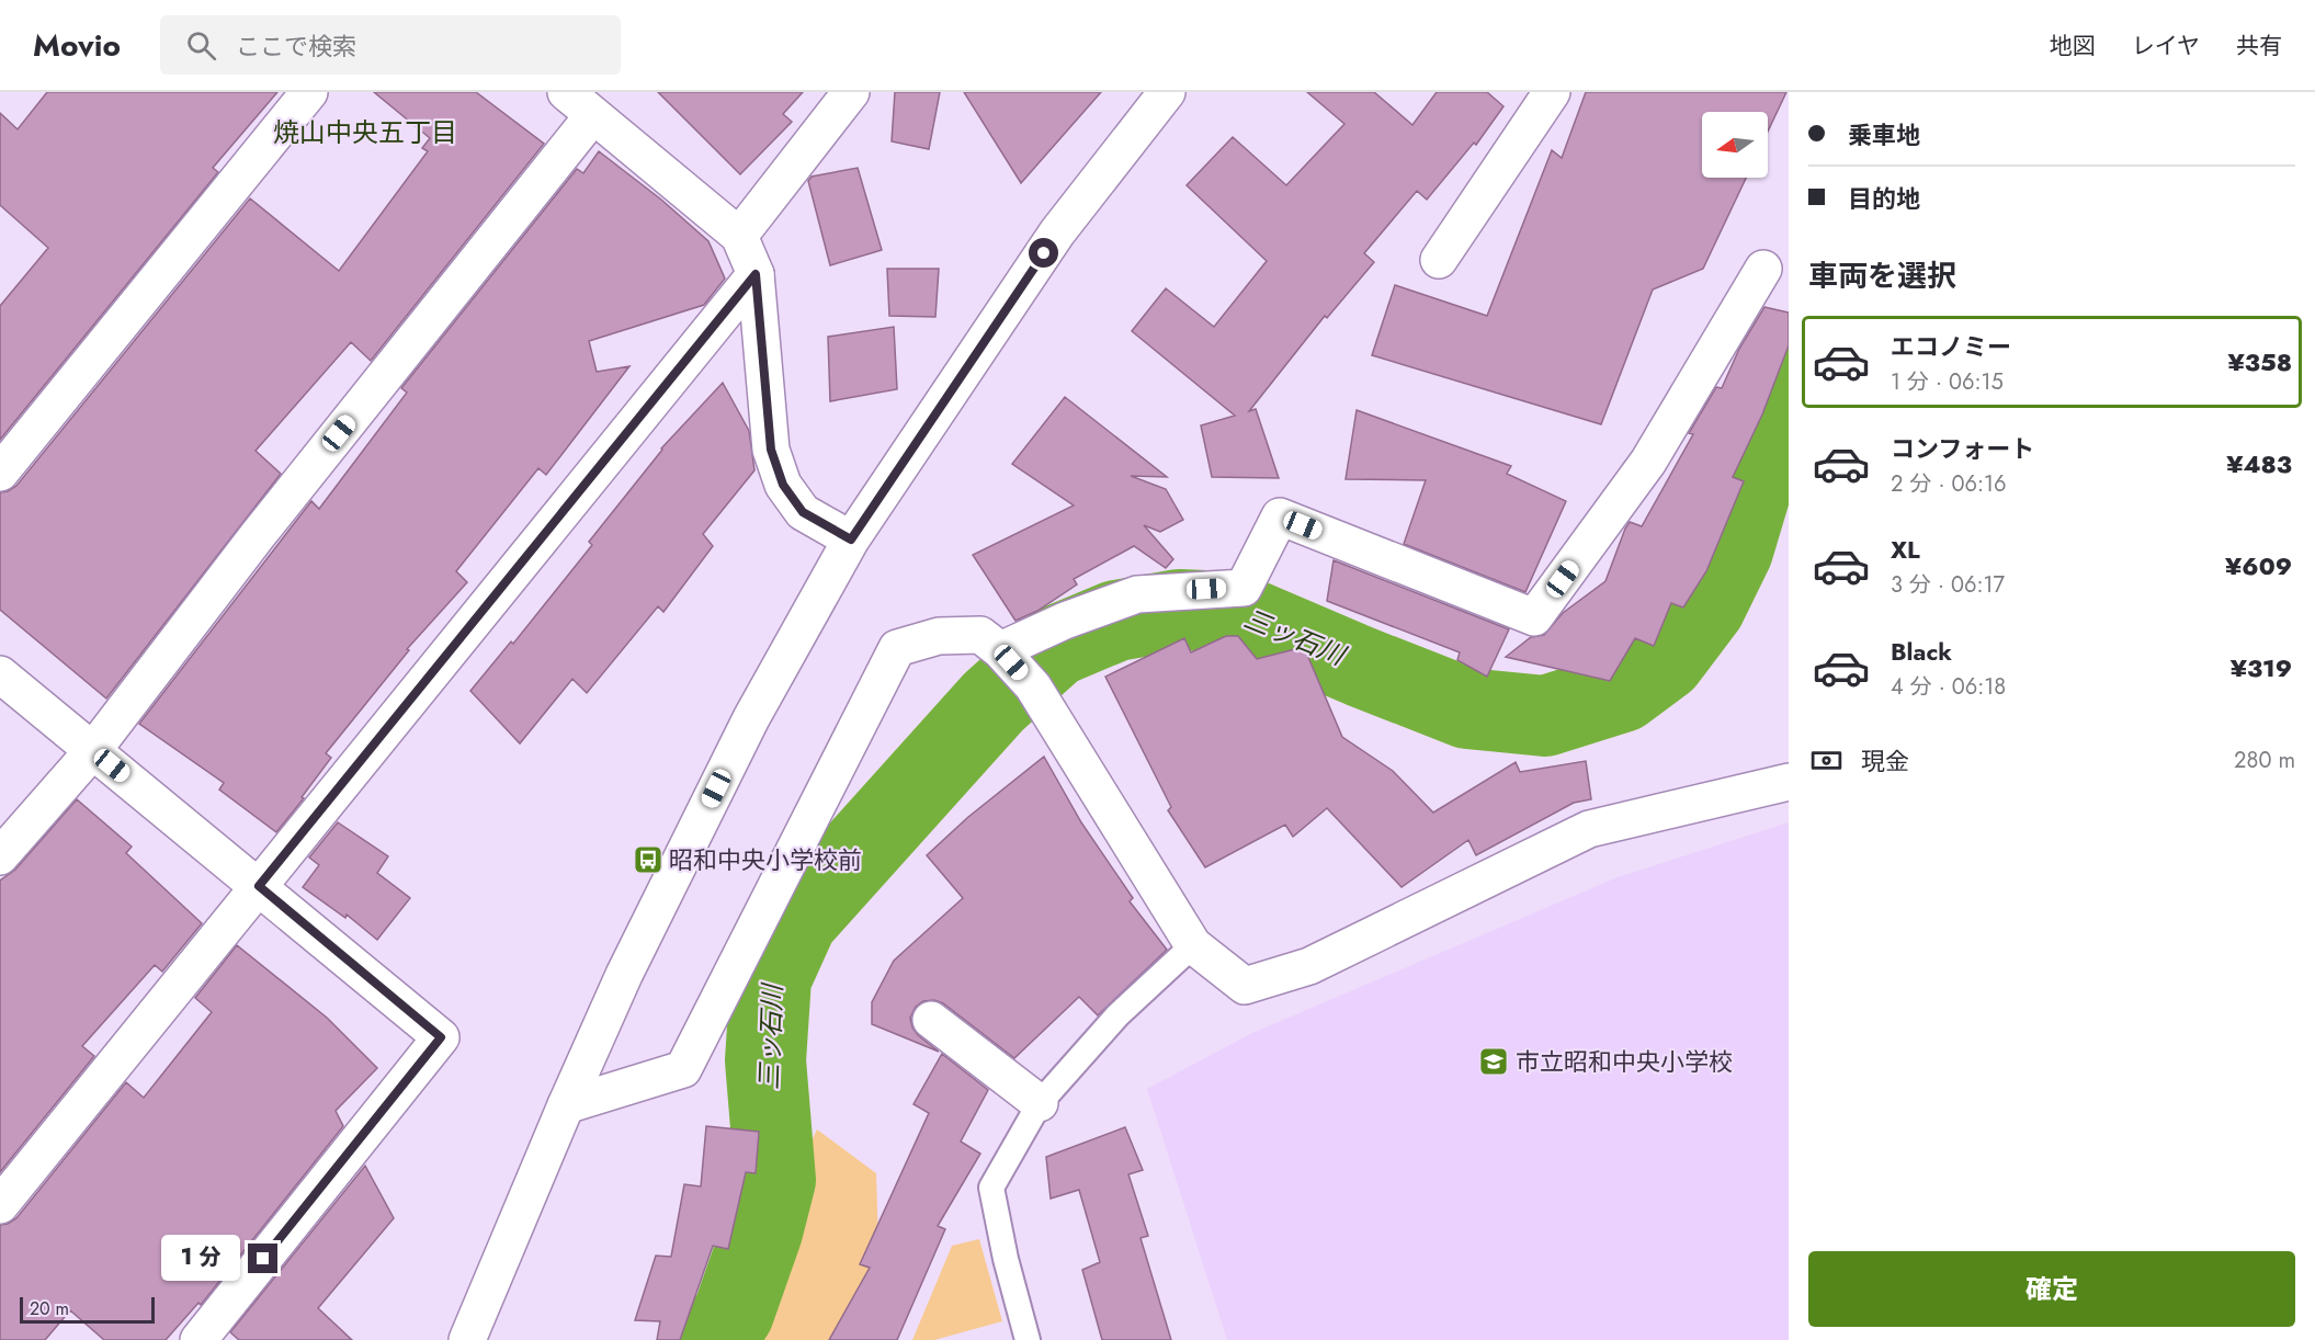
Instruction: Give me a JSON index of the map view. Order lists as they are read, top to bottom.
{
  "districts": ["焼山中央五丁目"],
  "water": ["三ッ石川"],
  "places": {
    "bus stop": ["昭和中央小学校前"],
    "school or university": ["市立昭和中央小学校"]
  },
  "scale_bar": "20 m",
  "north": "left",
  "page": {
    "header": "Movio",
    "search": "ここで検索",
    "nav": ["地図", "レイヤ", "共有"],
    "banner": ["乗車地", "目的地"],
    "heading": "車両を選択",
    "list": [
      {
        "name": "エコノミー",
        "note": "1 分 · 06:15",
        "value": "¥358"
      },
      {
        "name": "コンフォート",
        "note": "2 分 · 06:16",
        "value": "¥483"
      },
      {
        "name": "XL",
        "note": "3 分 · 06:17",
        "value": "¥609"
      },
      {
        "name": "Black",
        "note": "4 分 · 06:18",
        "value": "¥319"
      }
    ],
    "pay": ["現金", "280 m"],
    "bubble": "1 分",
    "buttons": "確定",
    "scale": "20 m"
  }
}
